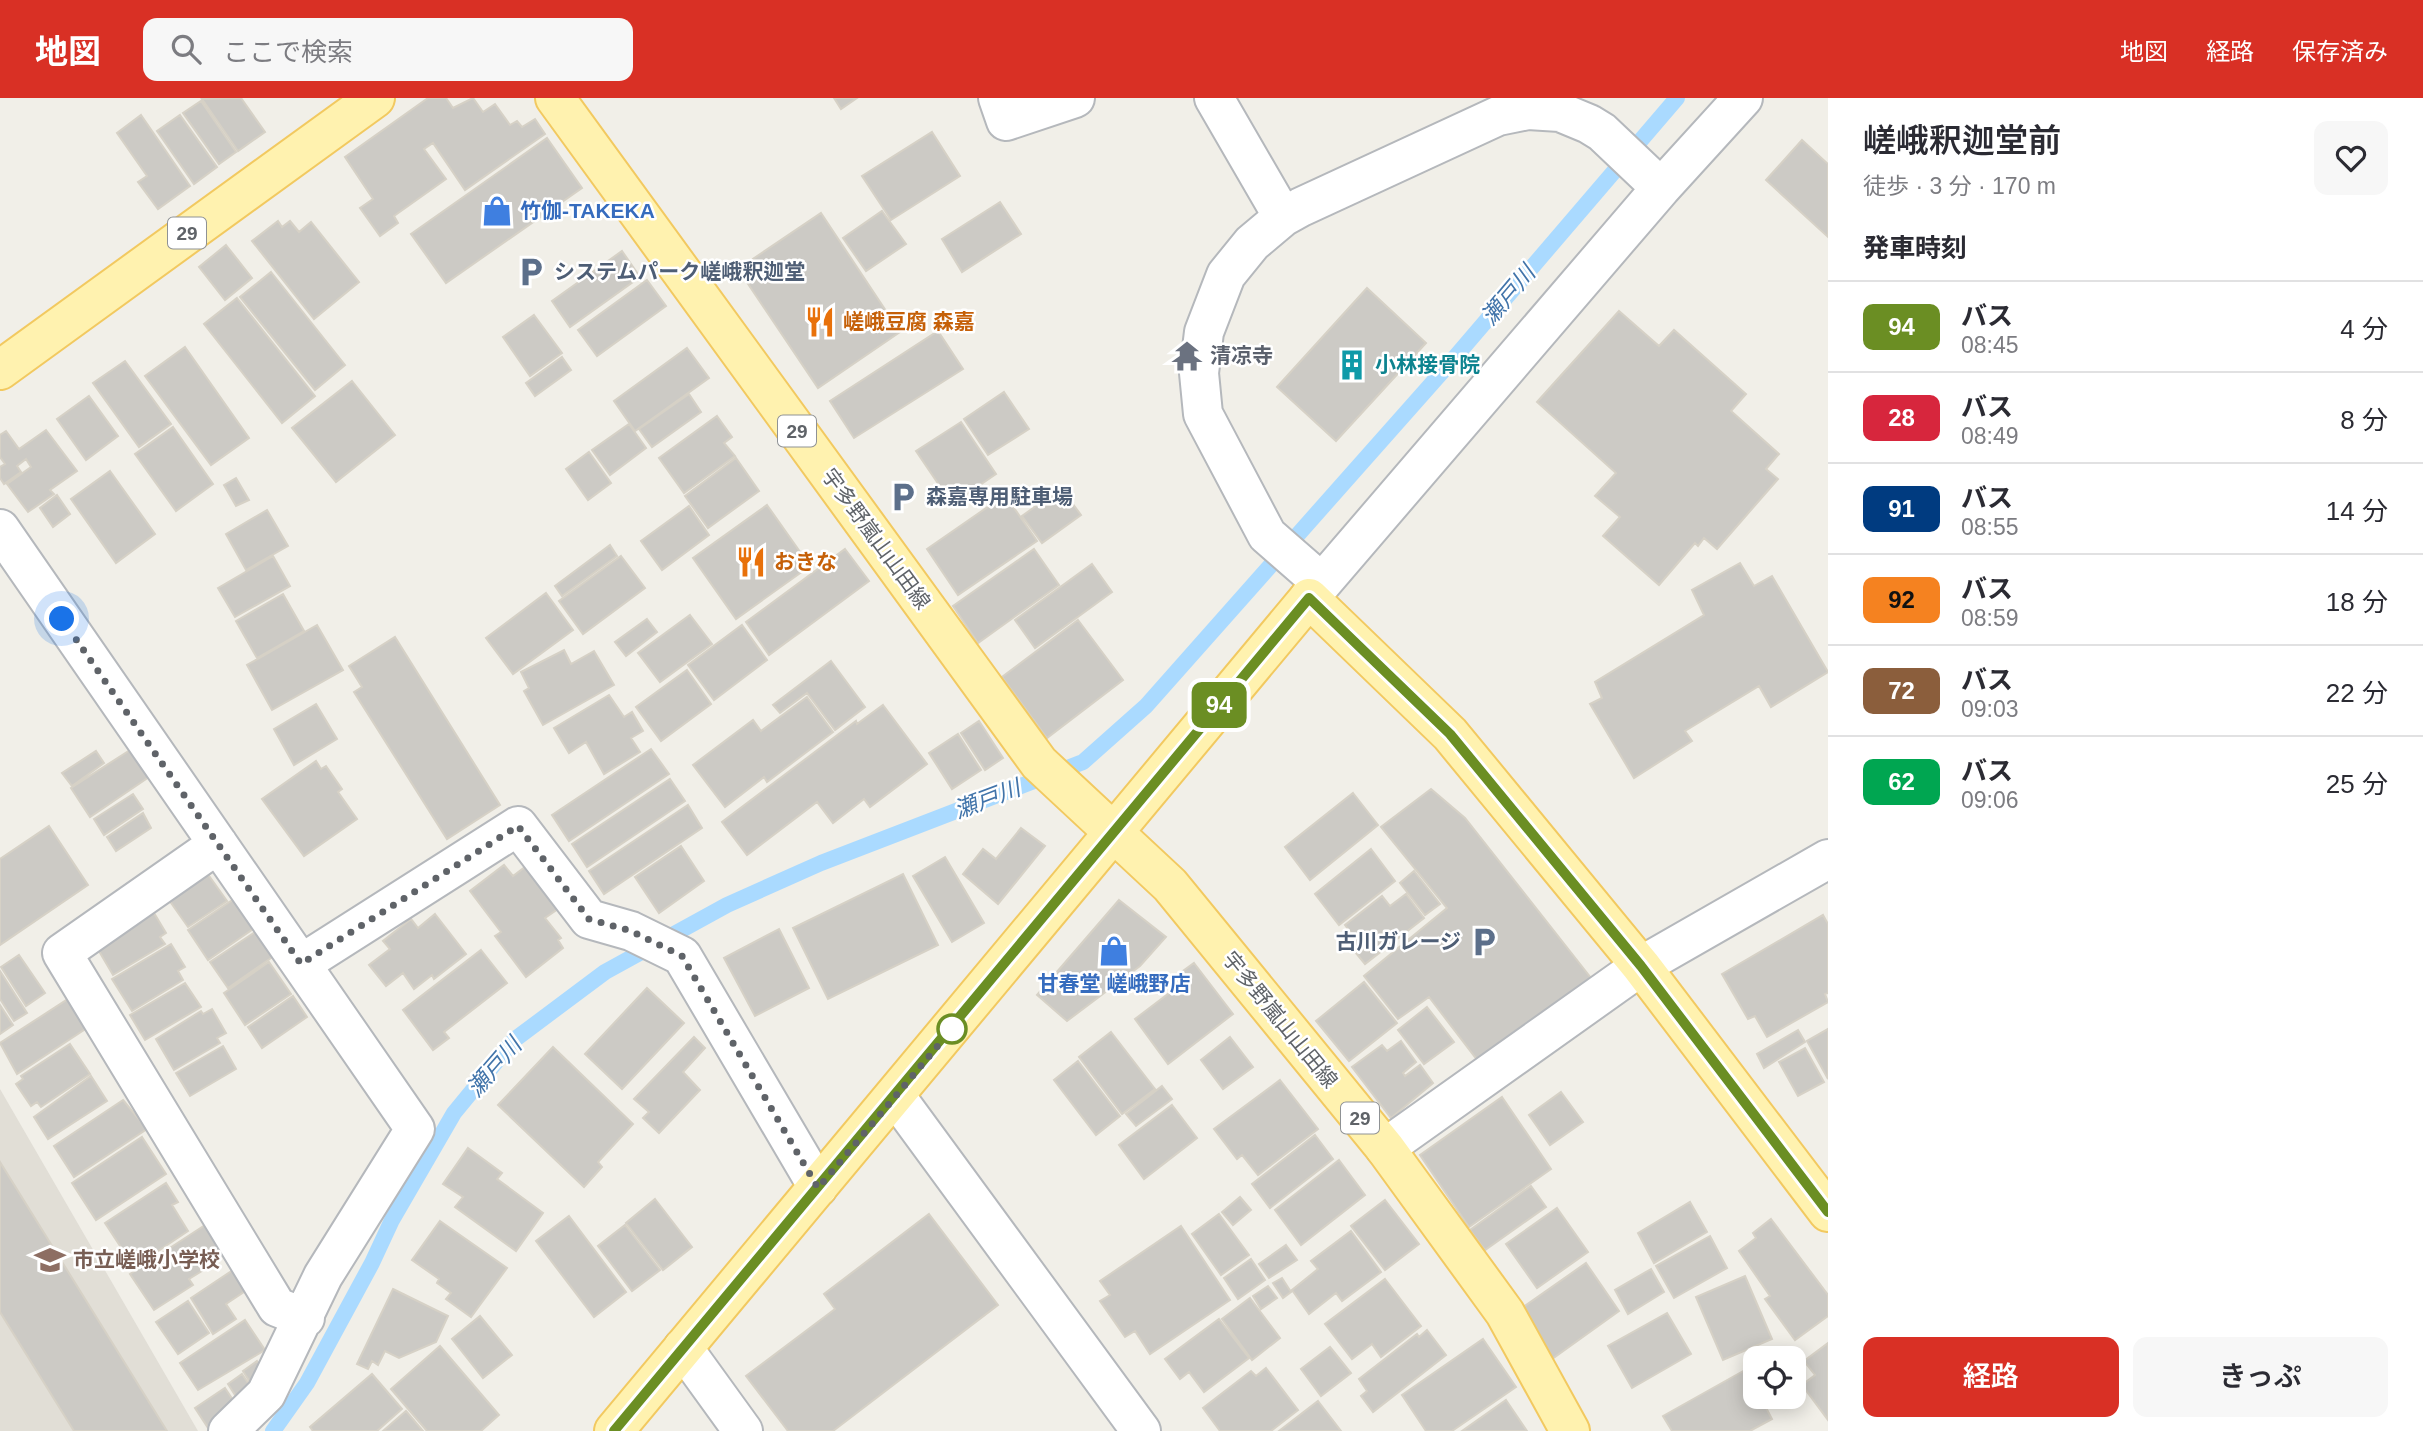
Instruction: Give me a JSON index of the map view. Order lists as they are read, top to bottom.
{
  "streets": {
    "main road": ["29", "宇多野嵐山山田線"]
  },
  "water": ["瀬戸川"],
  "places": {
    "shop": ["竹伽-TAKEKA", "甘春堂 嵯峨野店"],
    "parking": ["システムパーク嵯峨釈迦堂", "森嘉専用駐車場", "古川ガレージ"],
    "restaurant": ["嵯峨豆腐 森嘉", "おきな"],
    "temple": ["清凉寺"],
    "building": ["小林接骨院"],
    "school or university": ["市立嵯峨小学校"]
  },
  "lines": ["bus line 94"],
  "page": {
    "header": "地図",
    "search": "ここで検索",
    "nav": ["地図", "経路", "保存済み"],
    "on_map": "94",
    "heading": [
      ["嵯峨釈迦堂前", "徒歩 · 3 分 · 170 m"],
      "発車時刻"
    ],
    "list": [
      {
        "mark": "94",
        "name": "バス",
        "note": "08:45",
        "value": "4 分"
      },
      {
        "mark": "28",
        "name": "バス",
        "note": "08:49",
        "value": "8 分"
      },
      {
        "mark": "91",
        "name": "バス",
        "note": "08:55",
        "value": "14 分"
      },
      {
        "mark": "92",
        "name": "バス",
        "note": "08:59",
        "value": "18 分"
      },
      {
        "mark": "72",
        "name": "バス",
        "note": "09:03",
        "value": "22 分"
      },
      {
        "mark": "62",
        "name": "バス",
        "note": "09:06",
        "value": "25 分"
      }
    ],
    "buttons": ["経路", "きっぷ"]
  }
}
